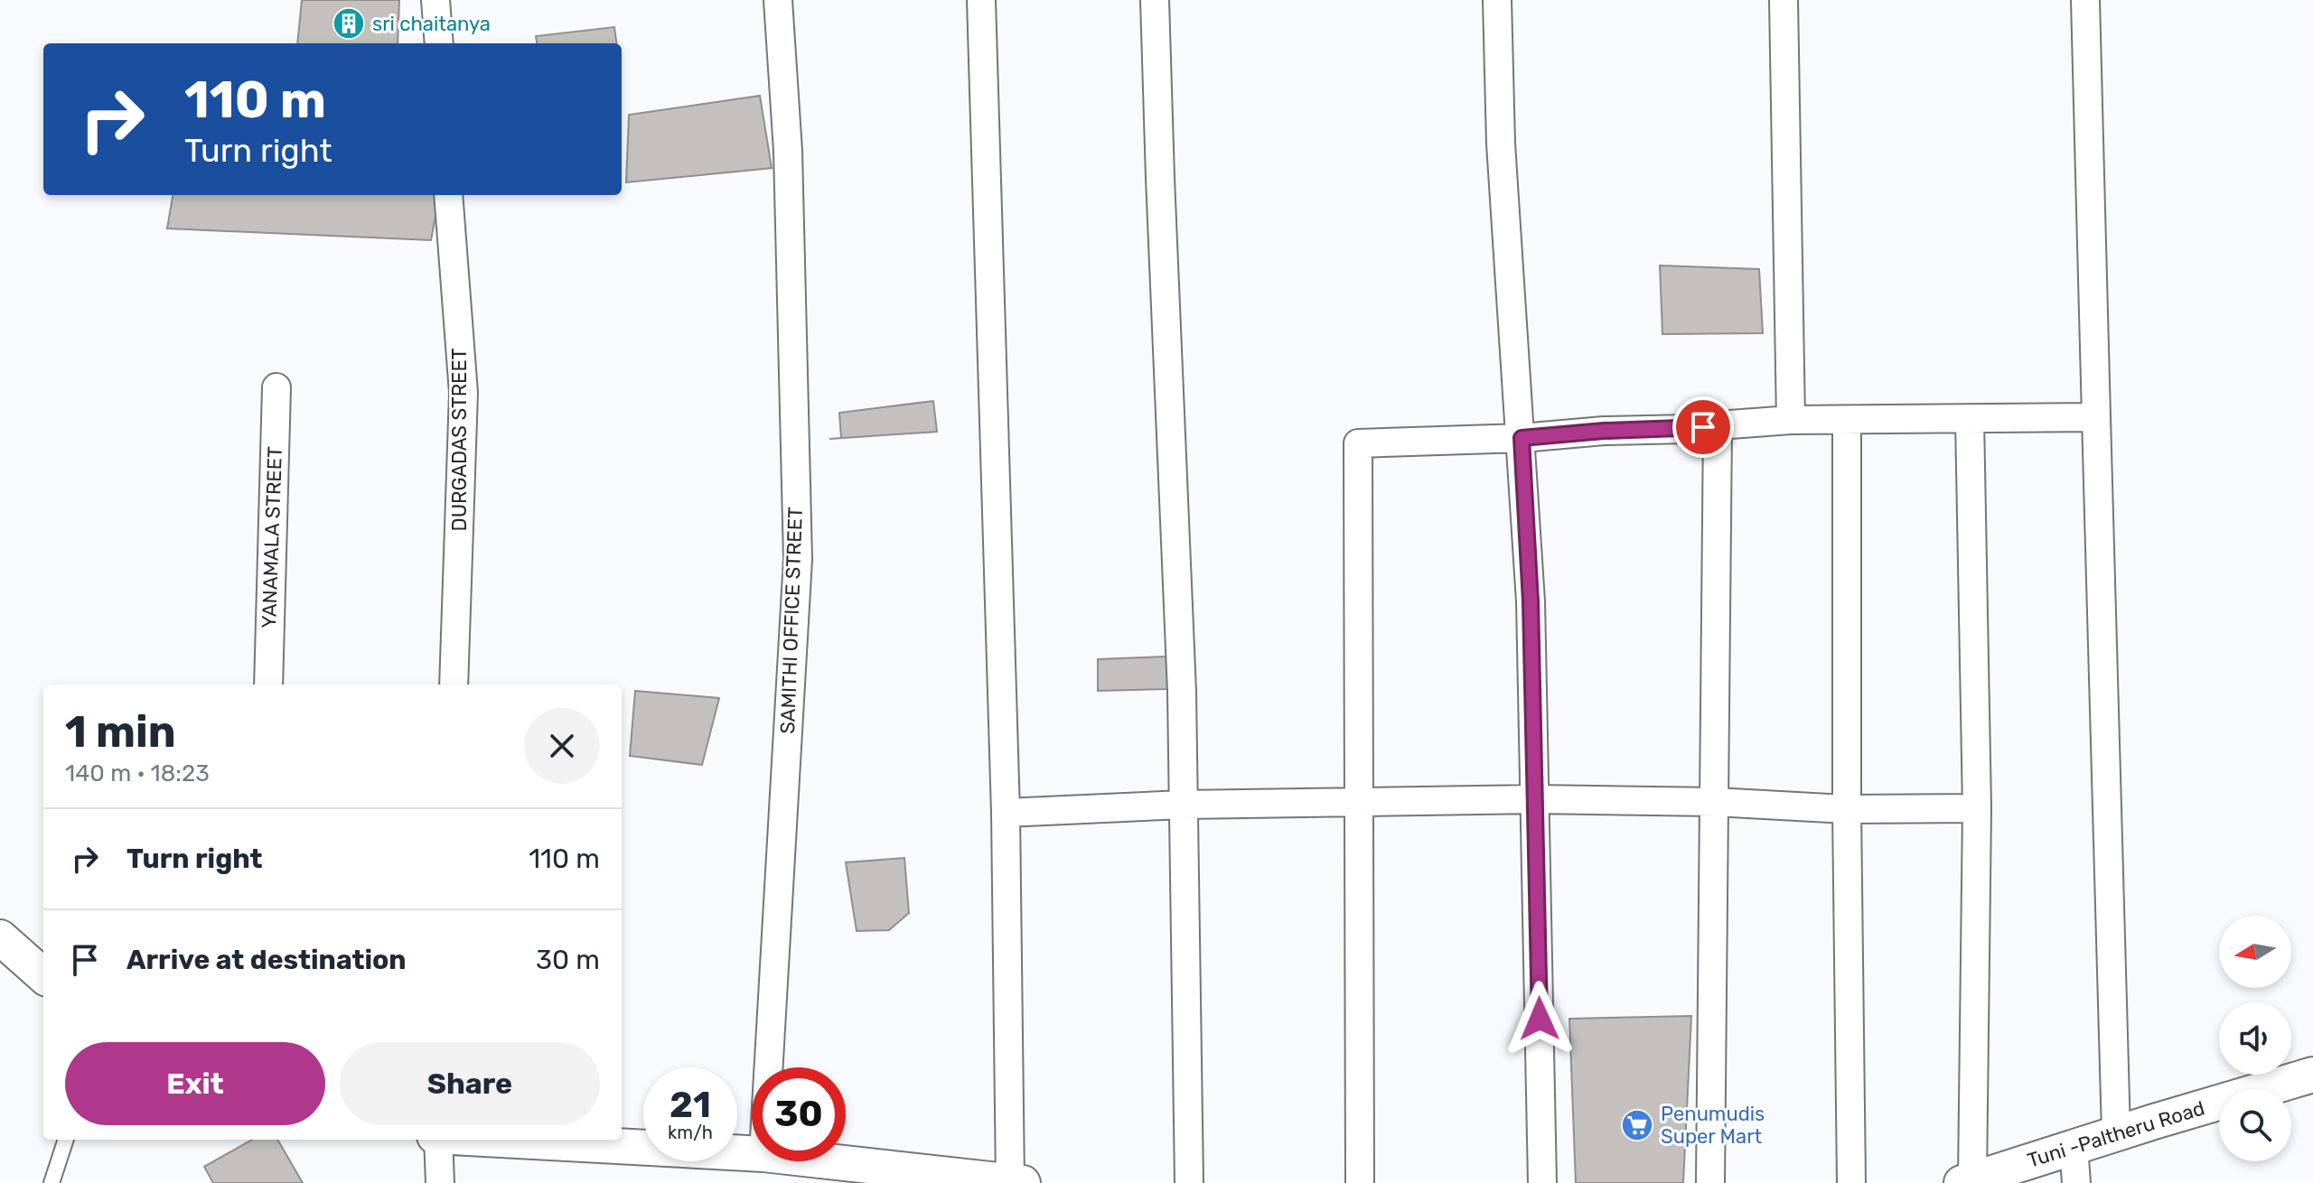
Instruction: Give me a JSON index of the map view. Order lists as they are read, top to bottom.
{
  "streets": {
    "street": [
      "DURGADAS STREET",
      "YANAMALA STREET",
      "SAMITHI OFFICE STREET",
      "Tuni -Paltheru Road"
    ]
  },
  "places": {
    "building": ["sri chaitanya"],
    "supermarket": ["Penumudis Super Mart"]
  },
  "north": "left",
  "page": {
    "turn": ["110 m", "Turn right"],
    "heading": ["1 min", "140 m · 18:23"],
    "list": [
      {
        "name": "Turn right",
        "value": "110 m"
      },
      {
        "name": "Arrive at destination",
        "value": "30 m"
      }
    ],
    "buttons": ["Exit", "Share"],
    "speed": "21 km/h",
    "limit": "30"
  }
}
